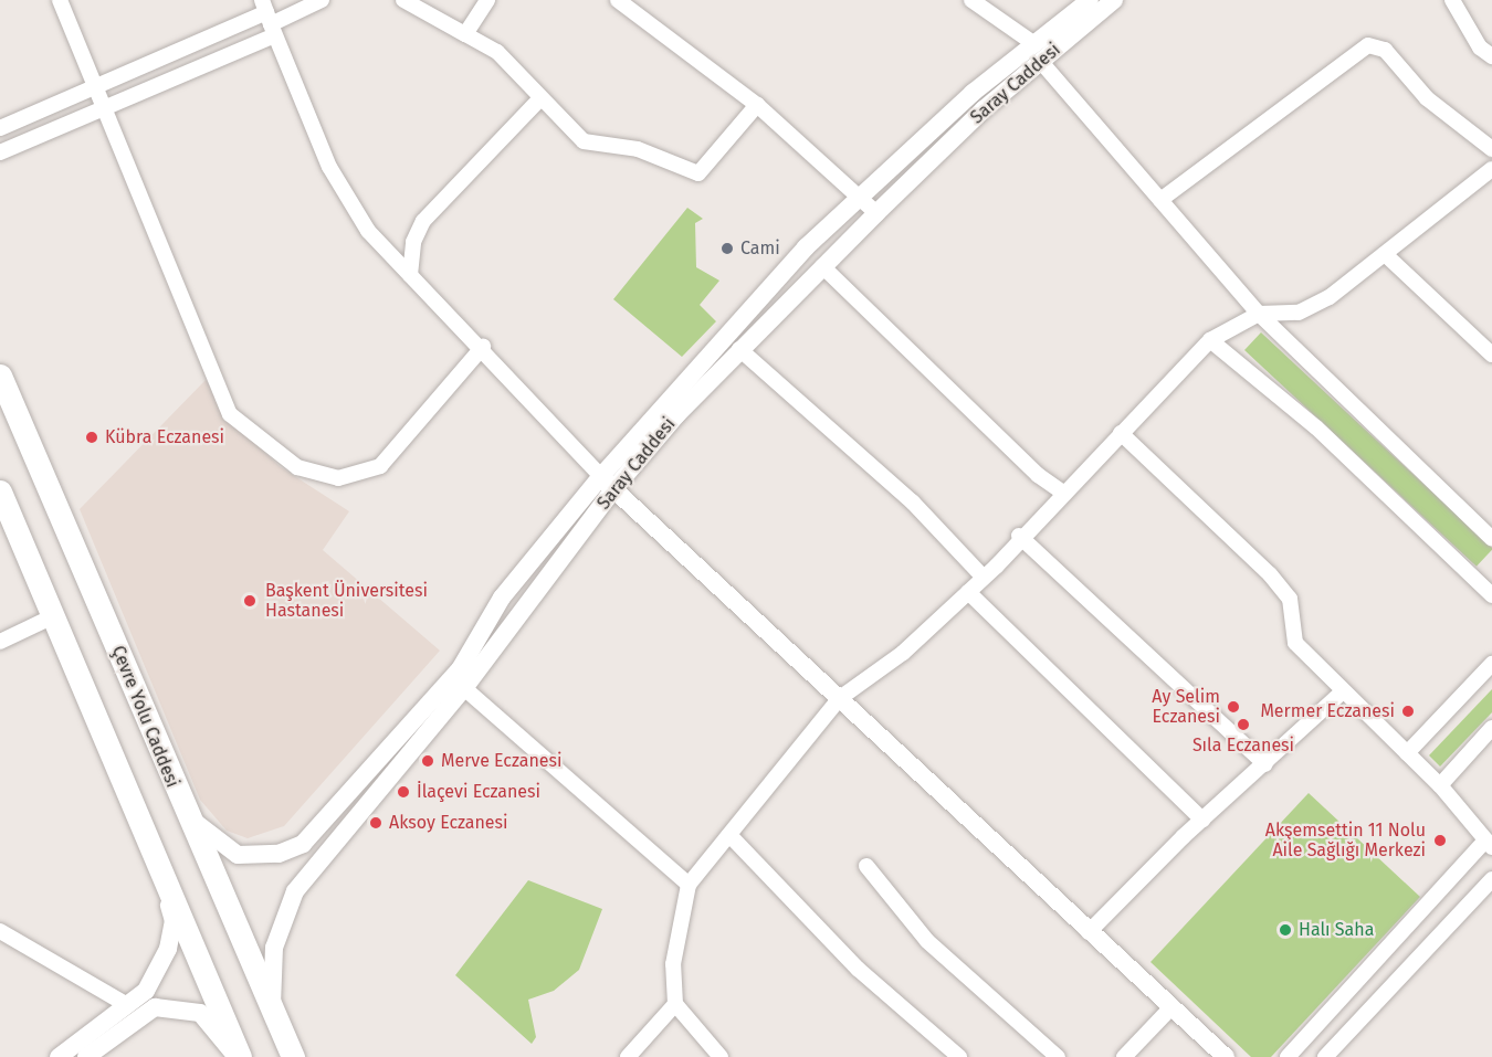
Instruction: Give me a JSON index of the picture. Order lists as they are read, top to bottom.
{
  "streets": {
    "highway": ["Çevre Yolu Caddesi"],
    "street": ["Saray Caddesi"]
  },
  "crossings": [
    ["Saray Caddesi", "Çevre Yolu Caddesi"]
  ],
  "places": [
    "Cami",
    "Kübra Eczanesi",
    "Başkent Üniversitesi Hastanesi",
    "Ay Selim Eczanesi",
    "Mermer Eczanesi",
    "Sıla Eczanesi",
    "Merve Eczanesi",
    "İlaçevi Eczanesi",
    "Aksoy Eczanesi",
    "Akşemsettin 11 Nolu Aile Sağlığı Merkezi",
    "Halı Saha"
  ]
}
